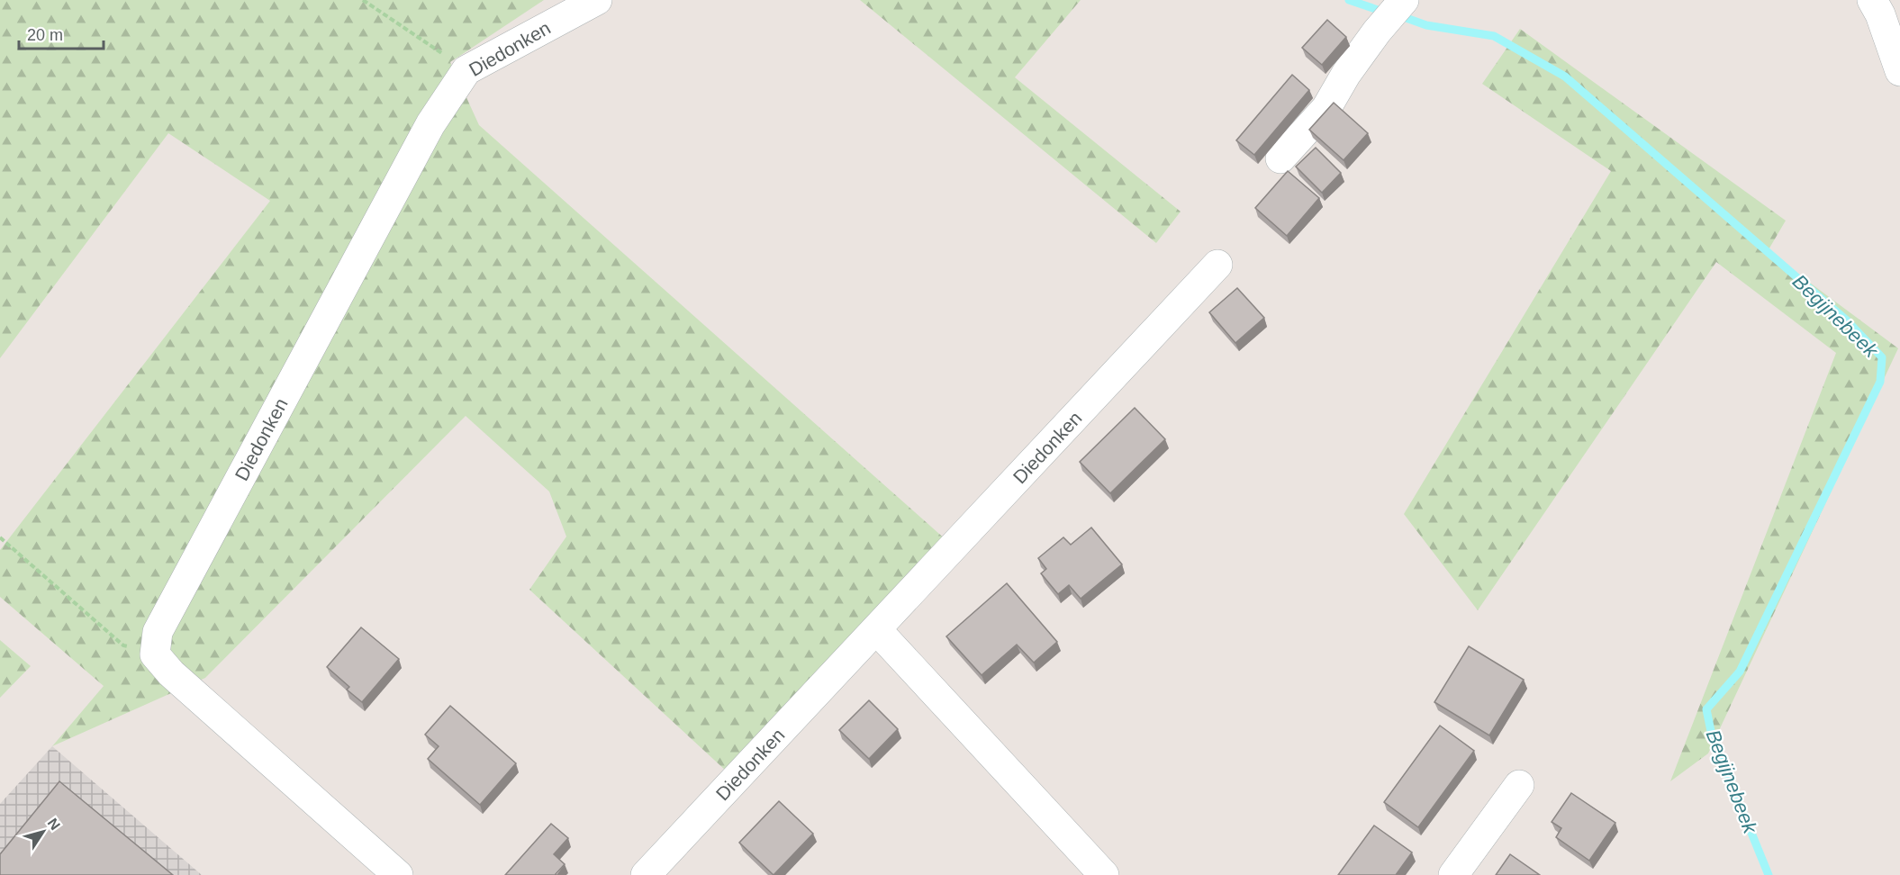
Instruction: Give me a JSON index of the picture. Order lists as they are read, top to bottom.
{
  "streets": {
    "street": ["Diedonken"]
  },
  "water": ["Begijnebeek"],
  "scale_bar": "20 m",
  "north": "top right"
}
